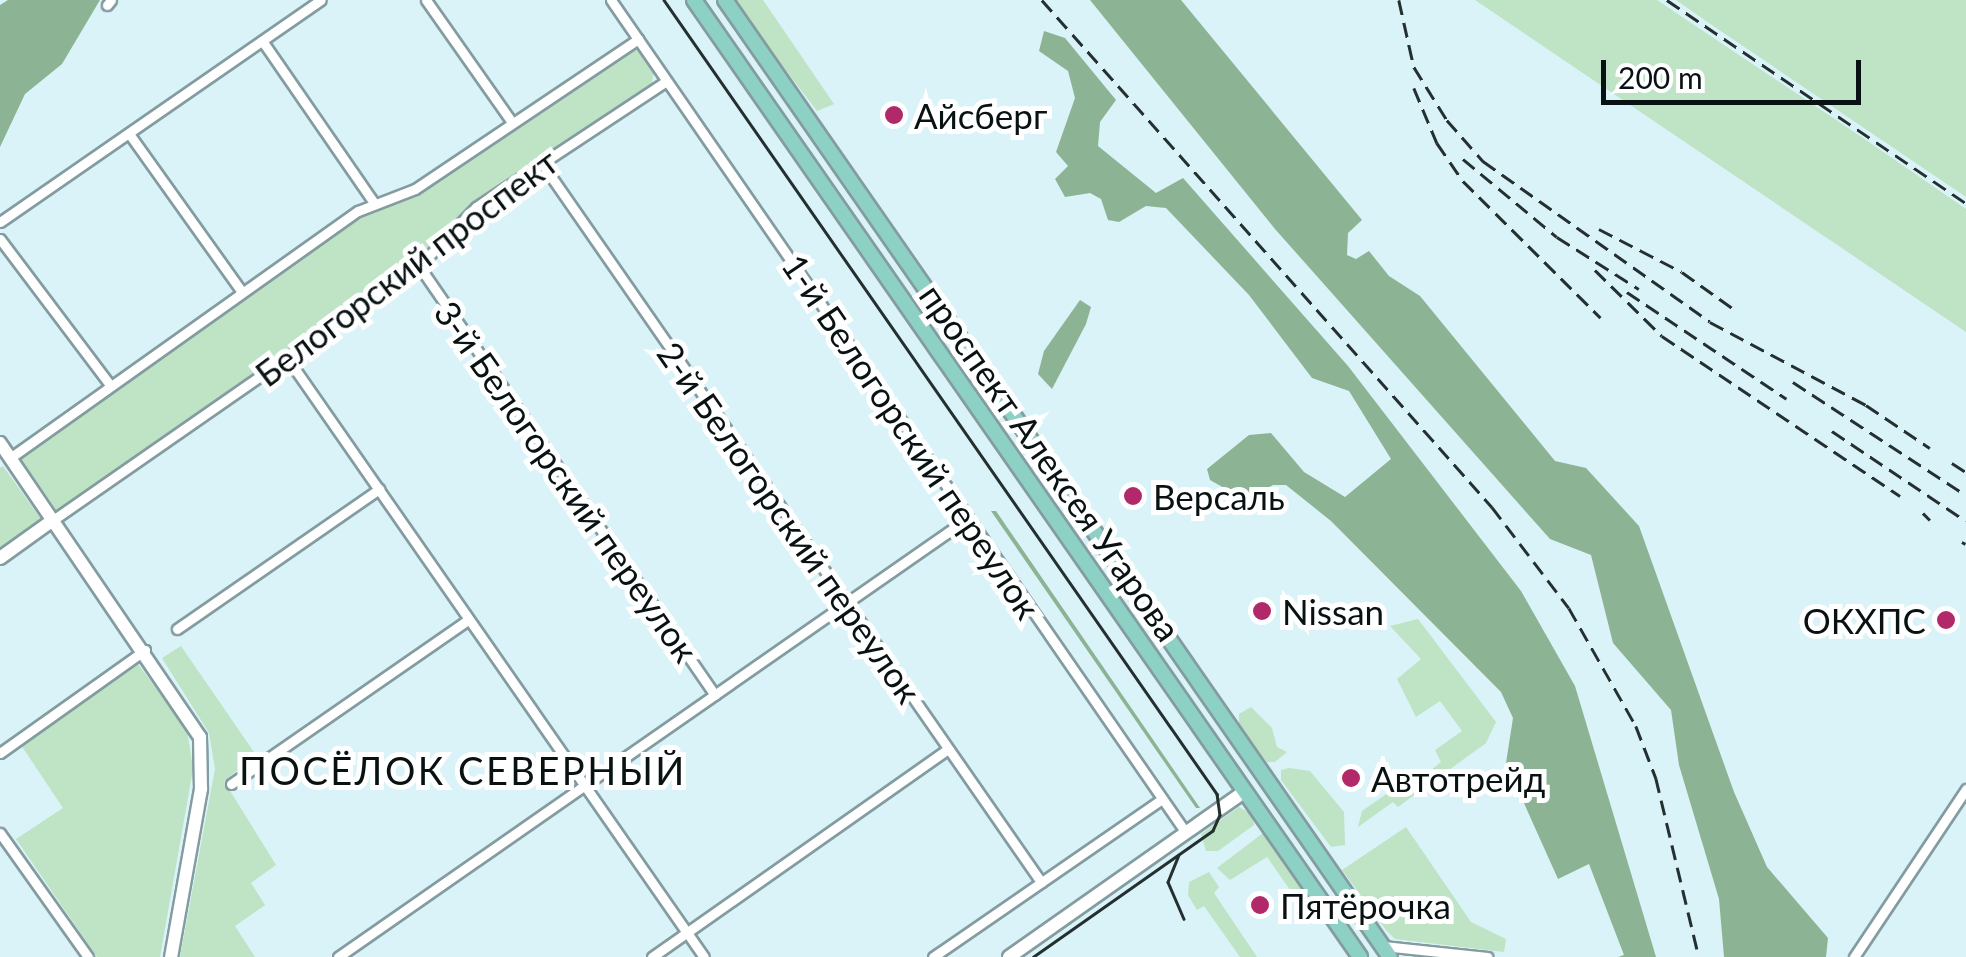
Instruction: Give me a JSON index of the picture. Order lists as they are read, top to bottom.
{
  "streets": {
    "main road": ["Белогорский проспект", "проспект Алексея Угарова"],
    "street": ["1-й Белогорский переулок", "3-й Белогорский переулок", "2-й Белогорский переулок"]
  },
  "crossings": [
    ["Белогорский проспект", "1-й Белогорский переулок"],
    ["Белогорский проспект", "3-й Белогорский переулок"],
    ["Белогорский проспект", "2-й Белогорский переулок"]
  ],
  "districts": ["ПОСЁЛОК СЕВЕРНЫЙ"],
  "places": [
    "Айсберг",
    "Версаль",
    "Nissan",
    "ОКХПС",
    "Автотрейд",
    "Пятёрочка"
  ],
  "scale_bar": "200 m"
}
